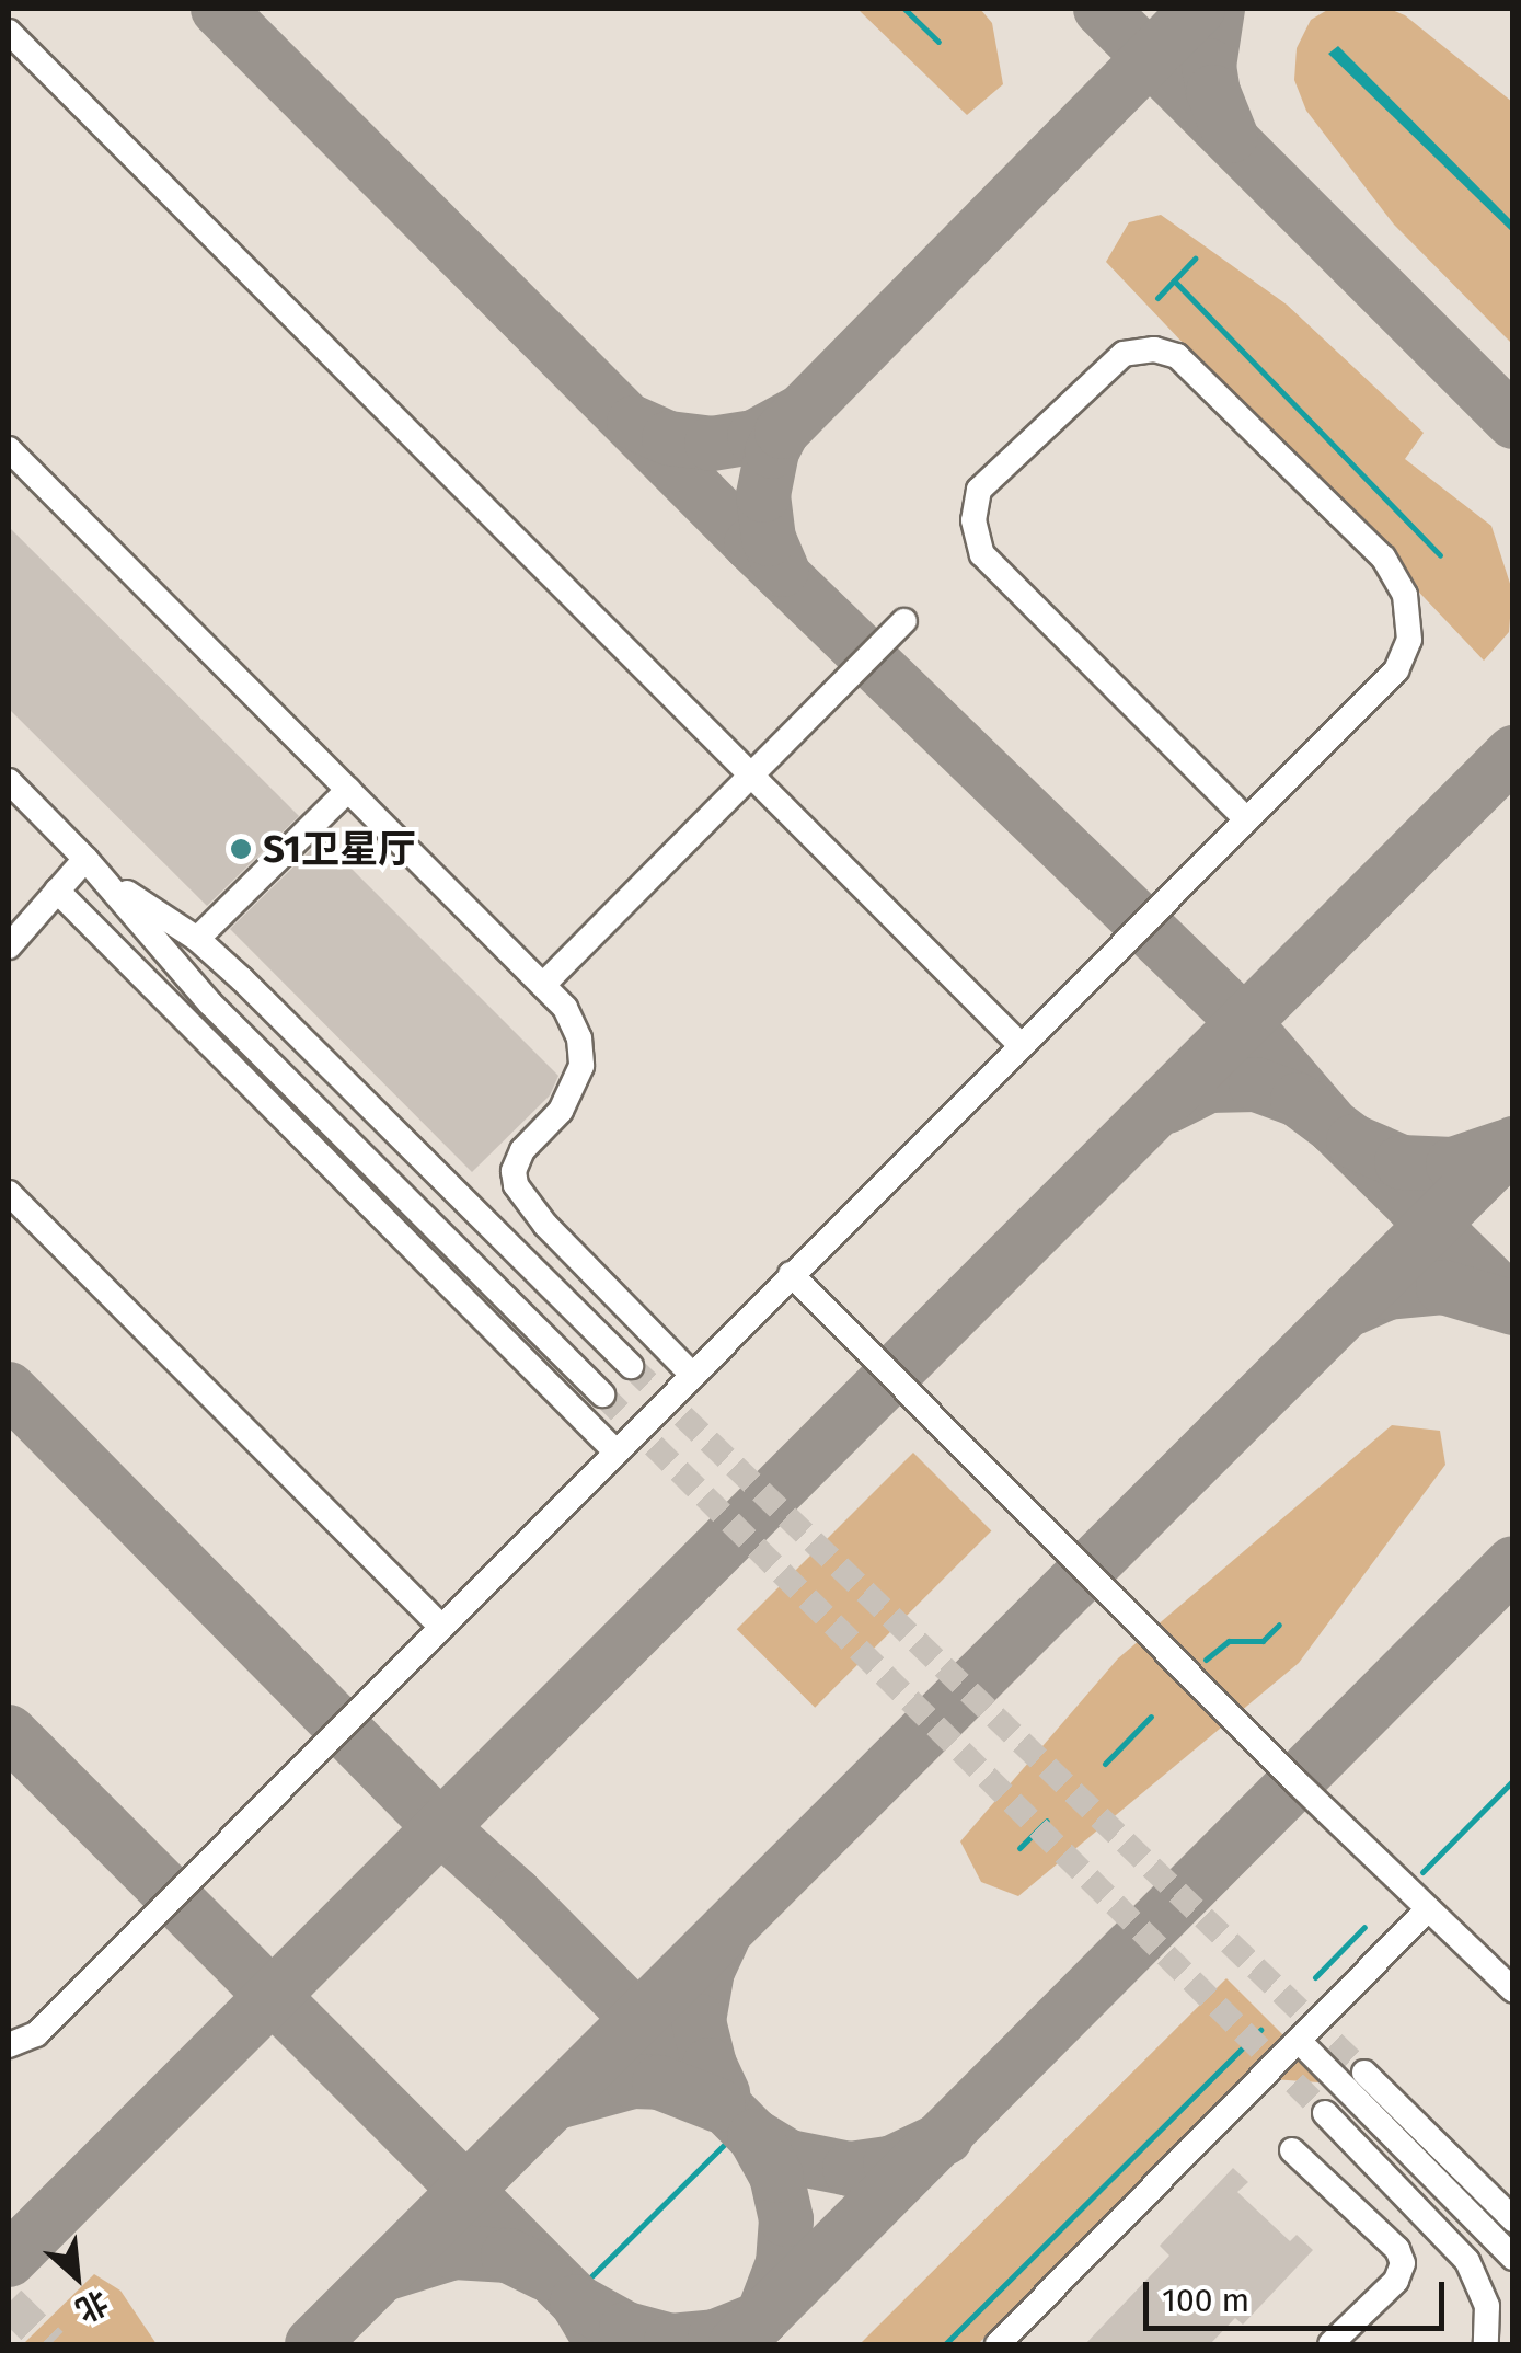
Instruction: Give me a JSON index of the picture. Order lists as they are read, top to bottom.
{
  "places": ["S1卫星厅"],
  "scale_bar": "100 m",
  "north": "bottom right"
}
